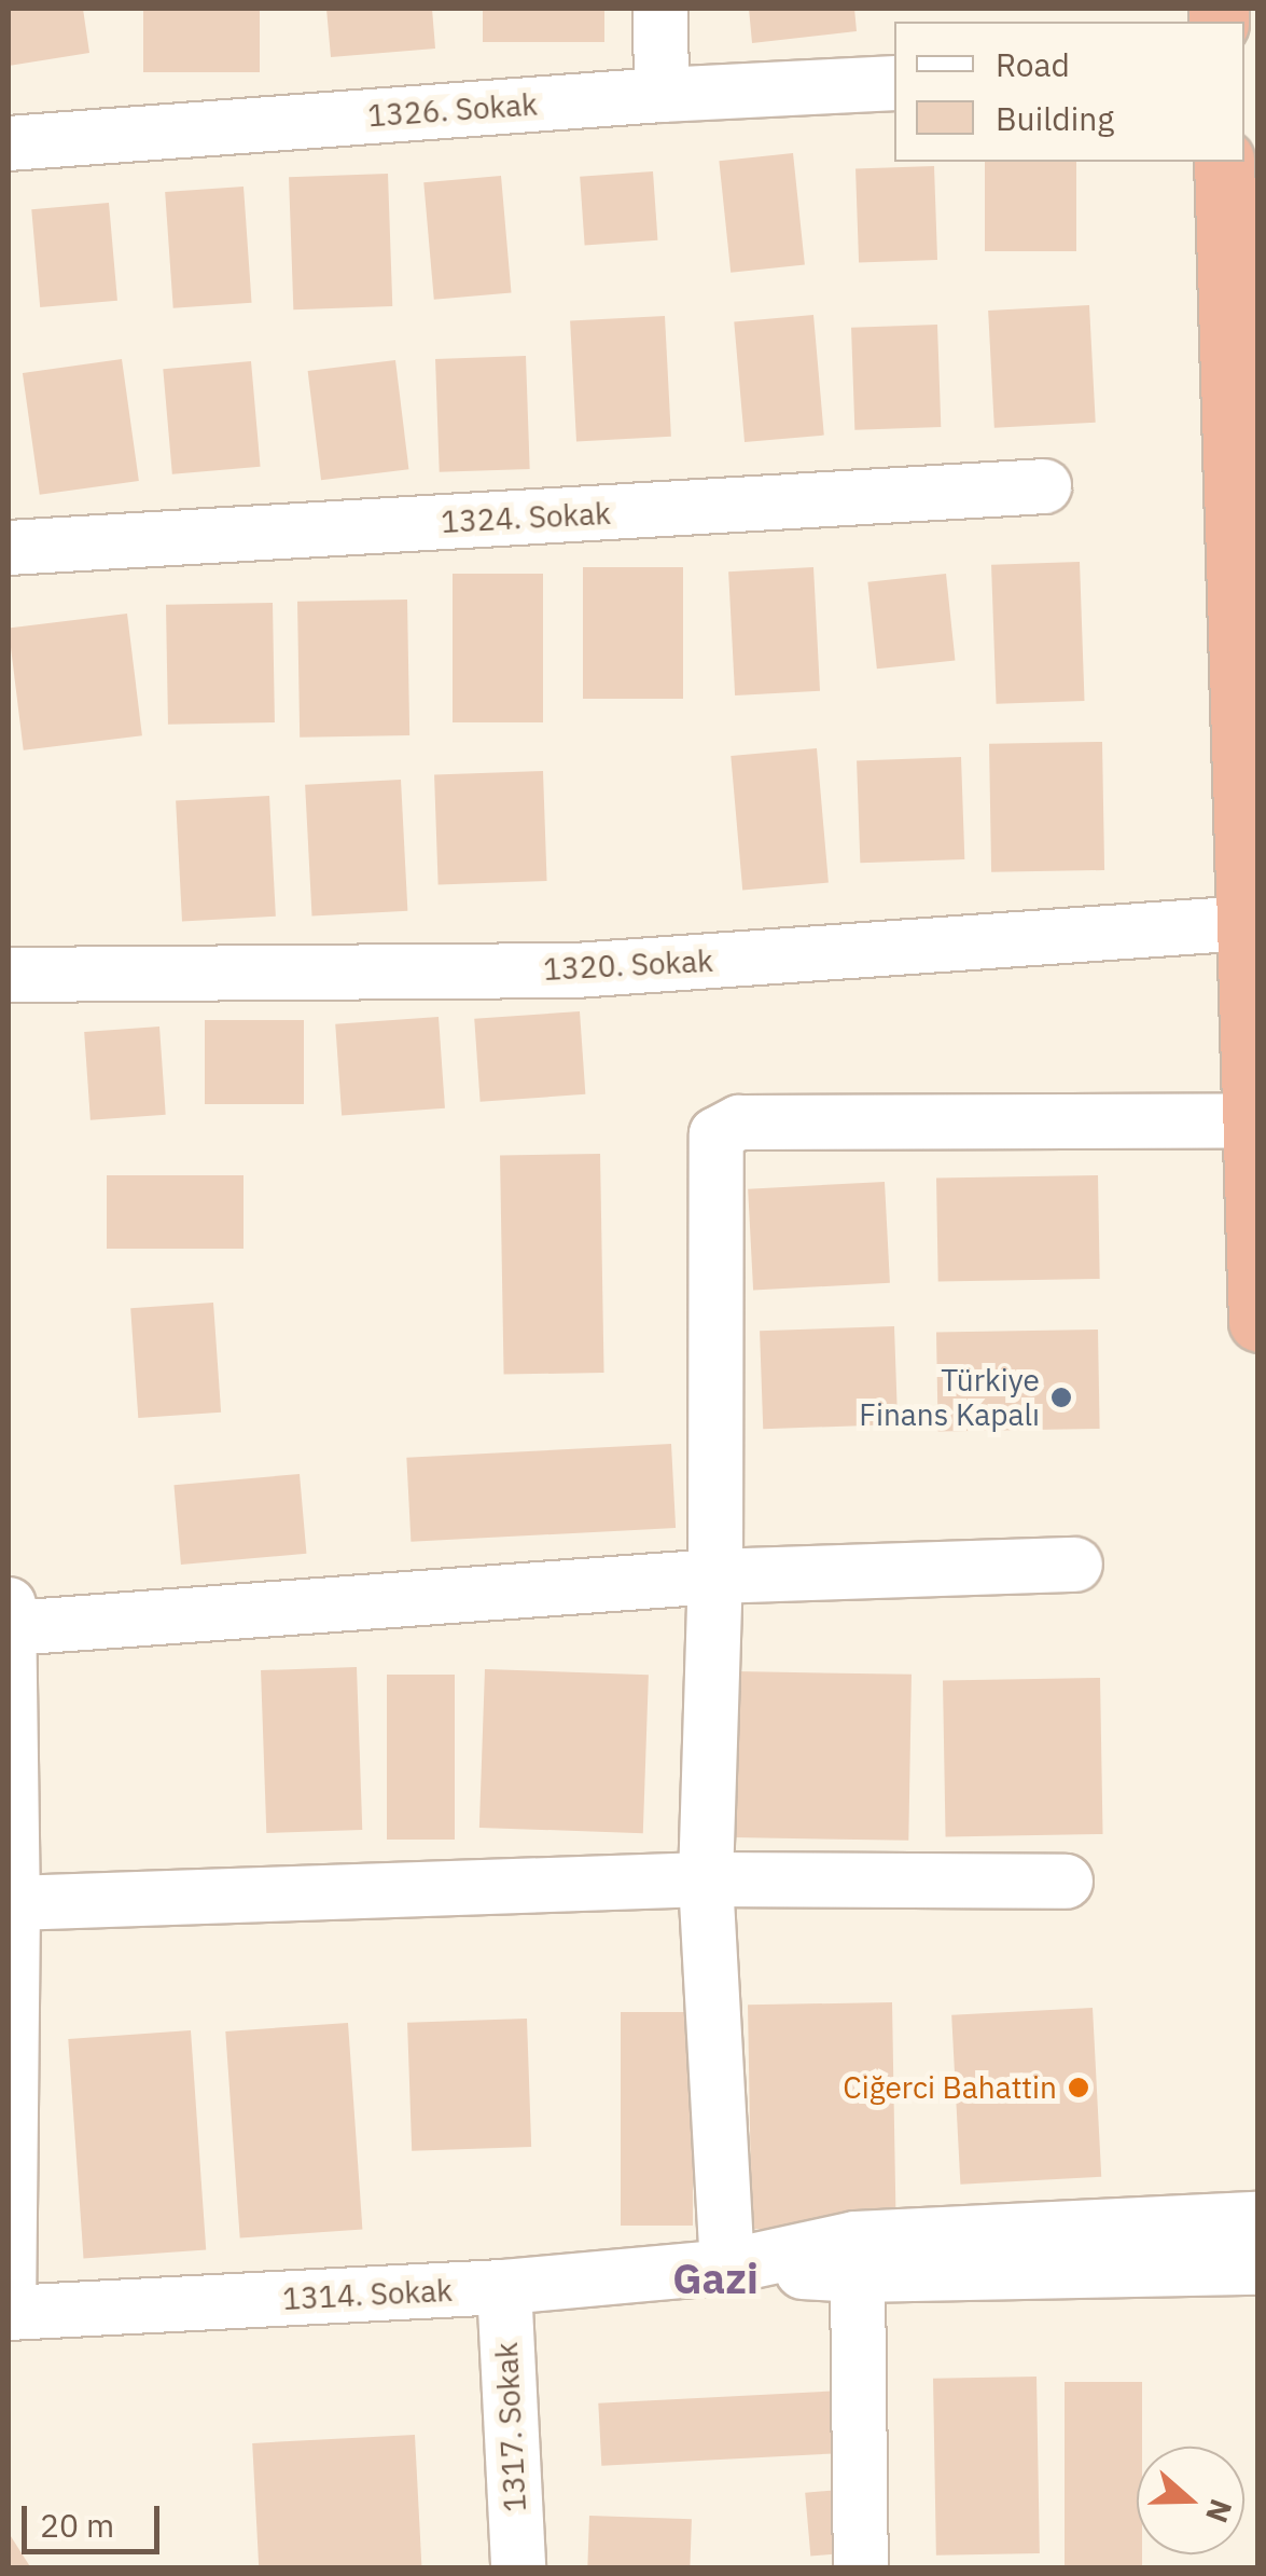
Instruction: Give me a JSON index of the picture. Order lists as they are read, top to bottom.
{
  "streets": {
    "street": [
      "1326. Sokak",
      "1324. Sokak",
      "1320. Sokak",
      "1314. Sokak",
      "1317. Sokak"
    ]
  },
  "crossings": [
    ["1314. Sokak", "1317. Sokak"]
  ],
  "districts": ["Gazi"],
  "places": ["Türkiye Finans Kapalı", "Ciğerci Bahattin"],
  "legend": ["Road", "Building"],
  "scale_bar": "20 m",
  "north": "right"
}
